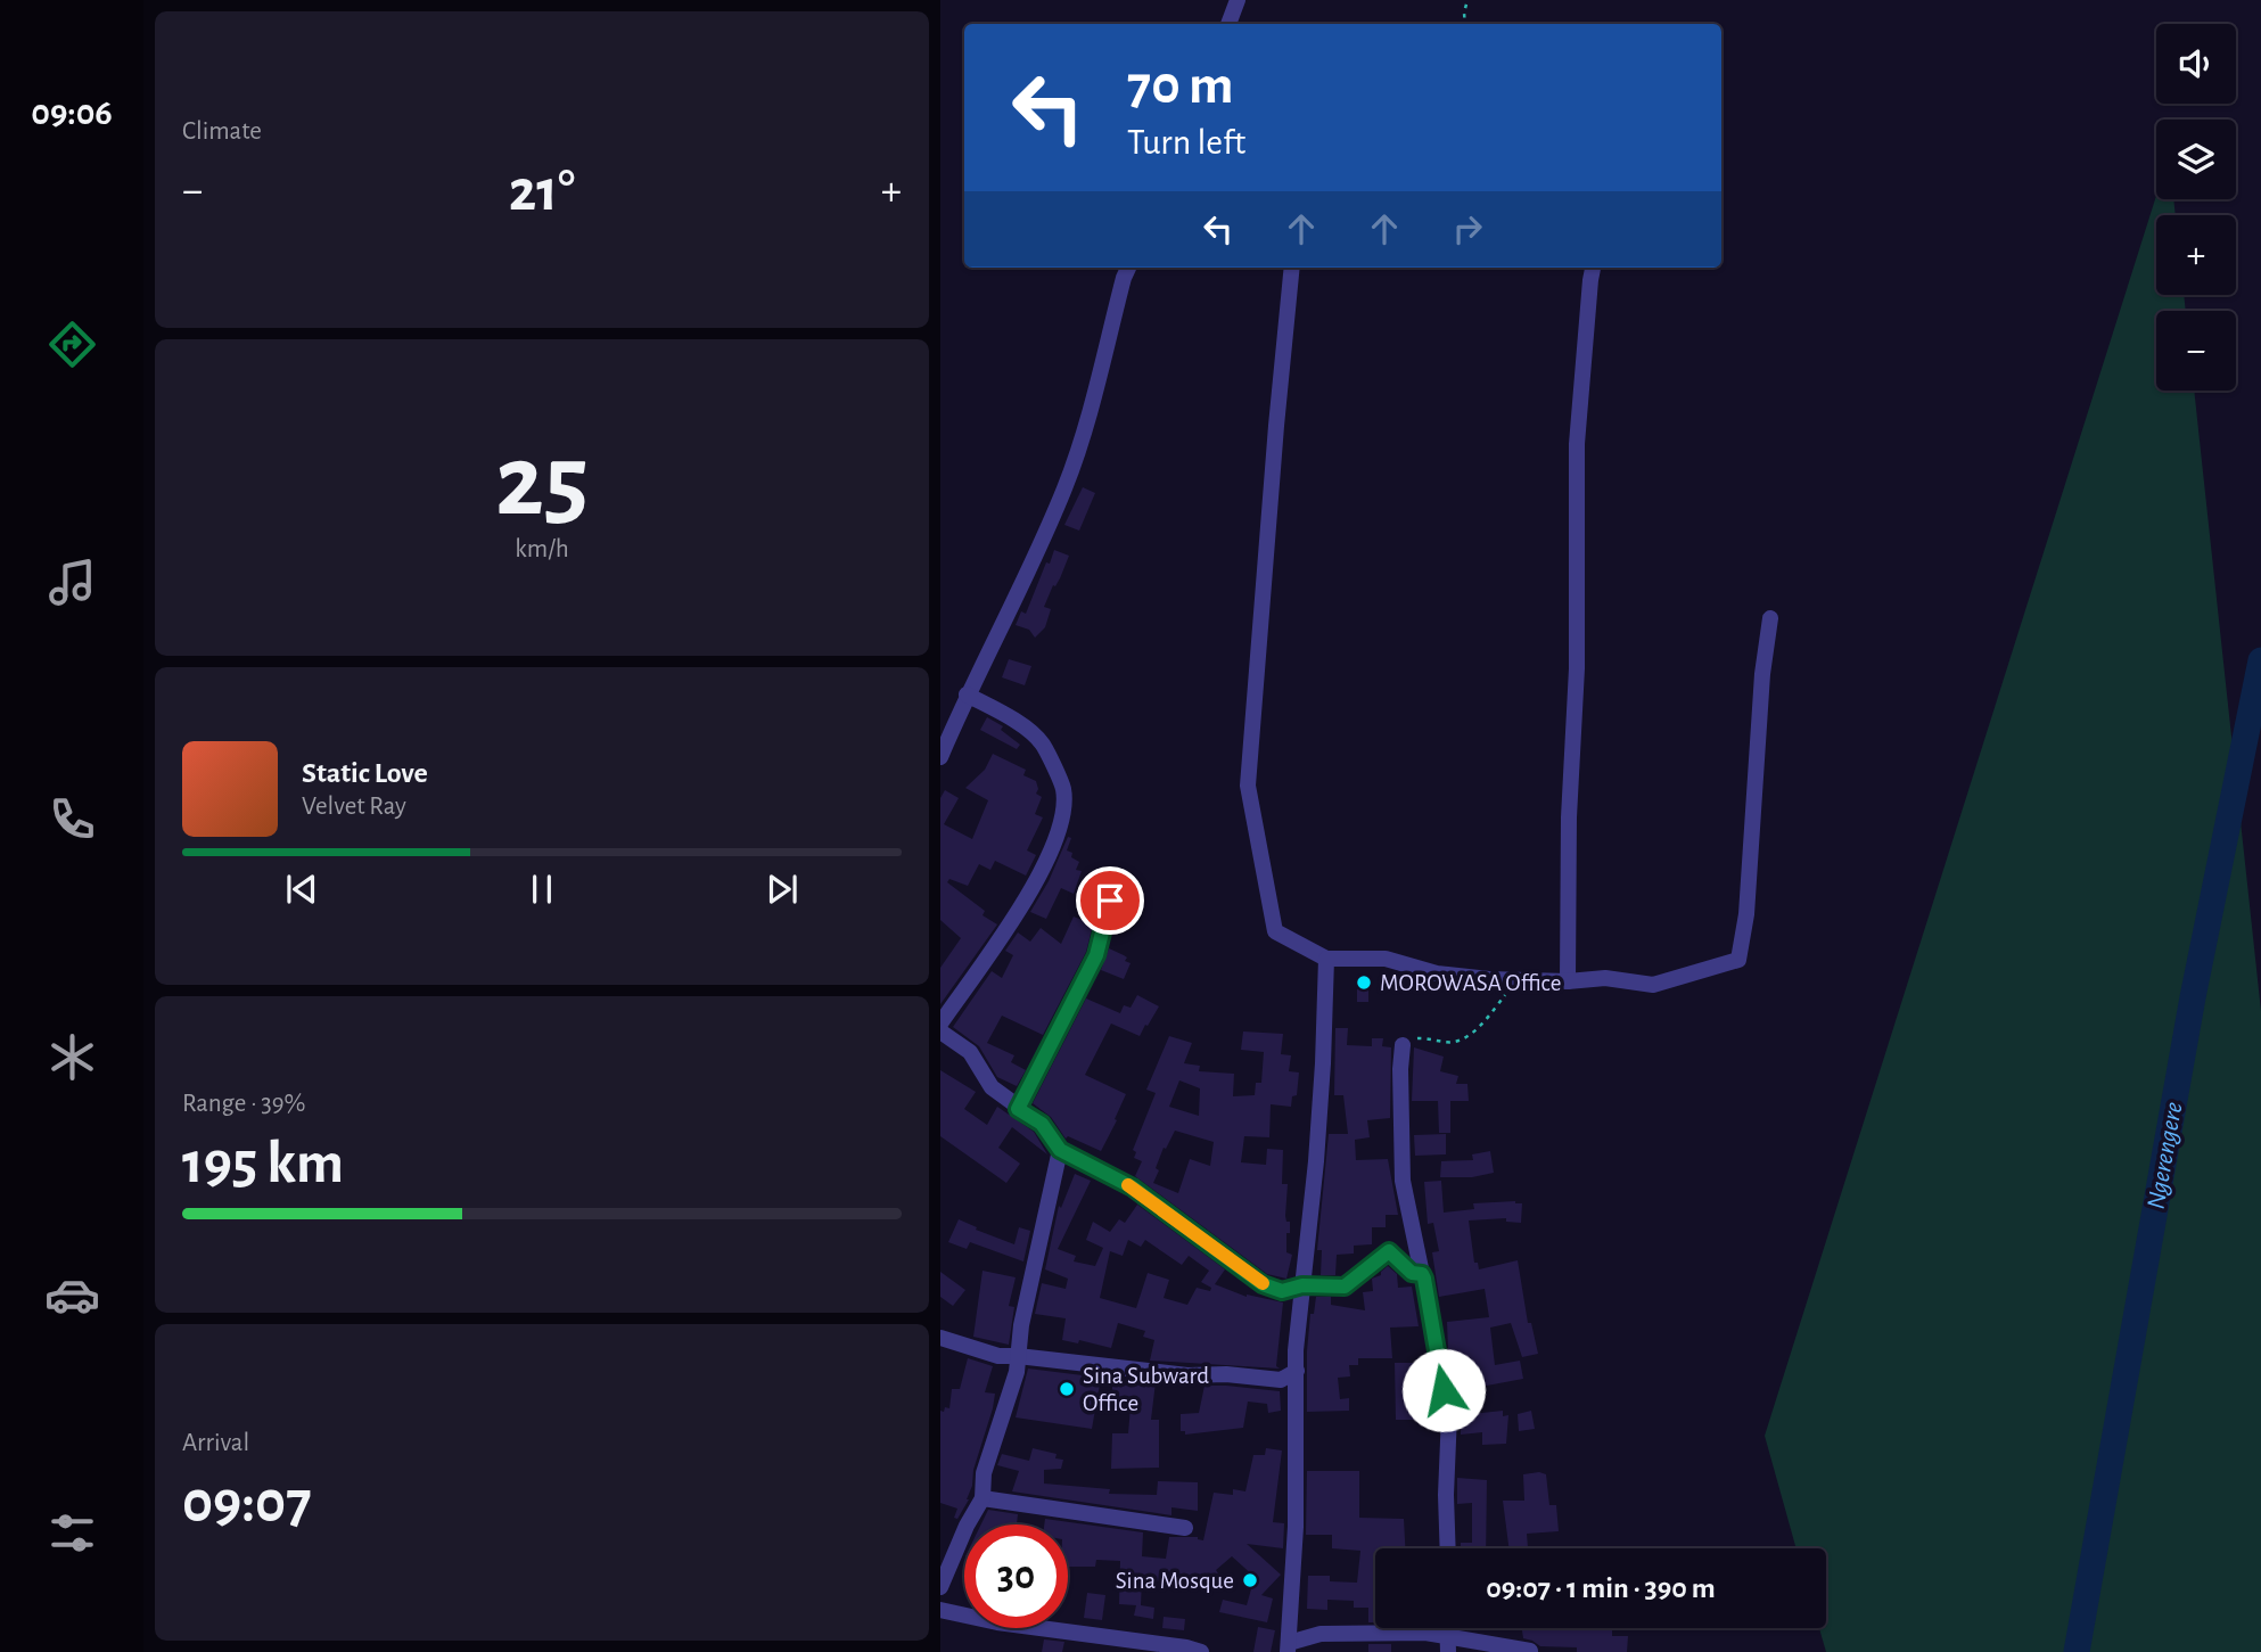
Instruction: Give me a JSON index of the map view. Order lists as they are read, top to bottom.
{
  "water": ["Ngerengere"],
  "places": ["MOROWASA Office", "Sina Subward Office", "Sina Mosque"],
  "page": {
    "tabs": "09:06",
    "tile": [
      "Climate",
      ["25", "km/h"],
      ["Range · 39%", "195 km"],
      ["Arrival", "09:07"]
    ],
    "map_buttons": ["+", "−"],
    "turn": ["70 m", "Turn left"],
    "heat": ["−", "21°", "+"],
    "song": ["Static Love", "Velvet Ray"],
    "limit": "30",
    "trip": "09:07 · 1 min · 390 m"
  }
}
